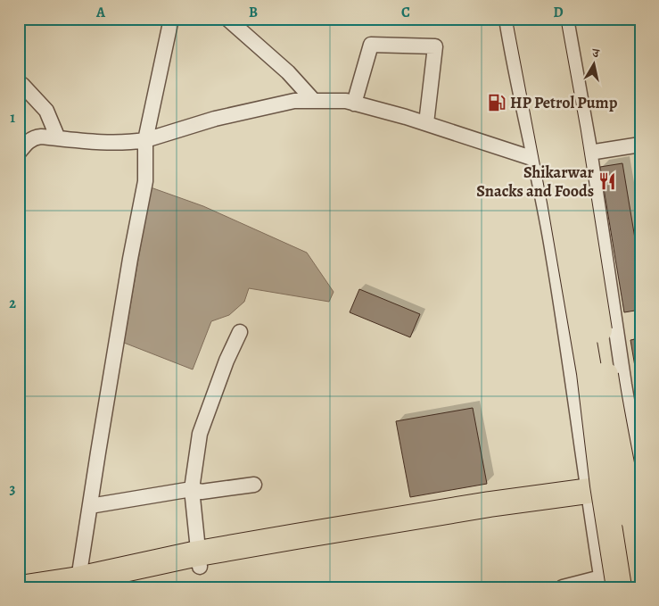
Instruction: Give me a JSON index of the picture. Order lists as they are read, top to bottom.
{
  "places": {
    "fuel station": ["HP Petrol Pump"],
    "restaurant": ["Shikarwar Snacks and Foods"]
  },
  "north": "top",
  "grid": {
    "columns": [
      "A",
      "B",
      "C",
      "D"
    ],
    "rows": ["1", "2", "3"]
  }
}
